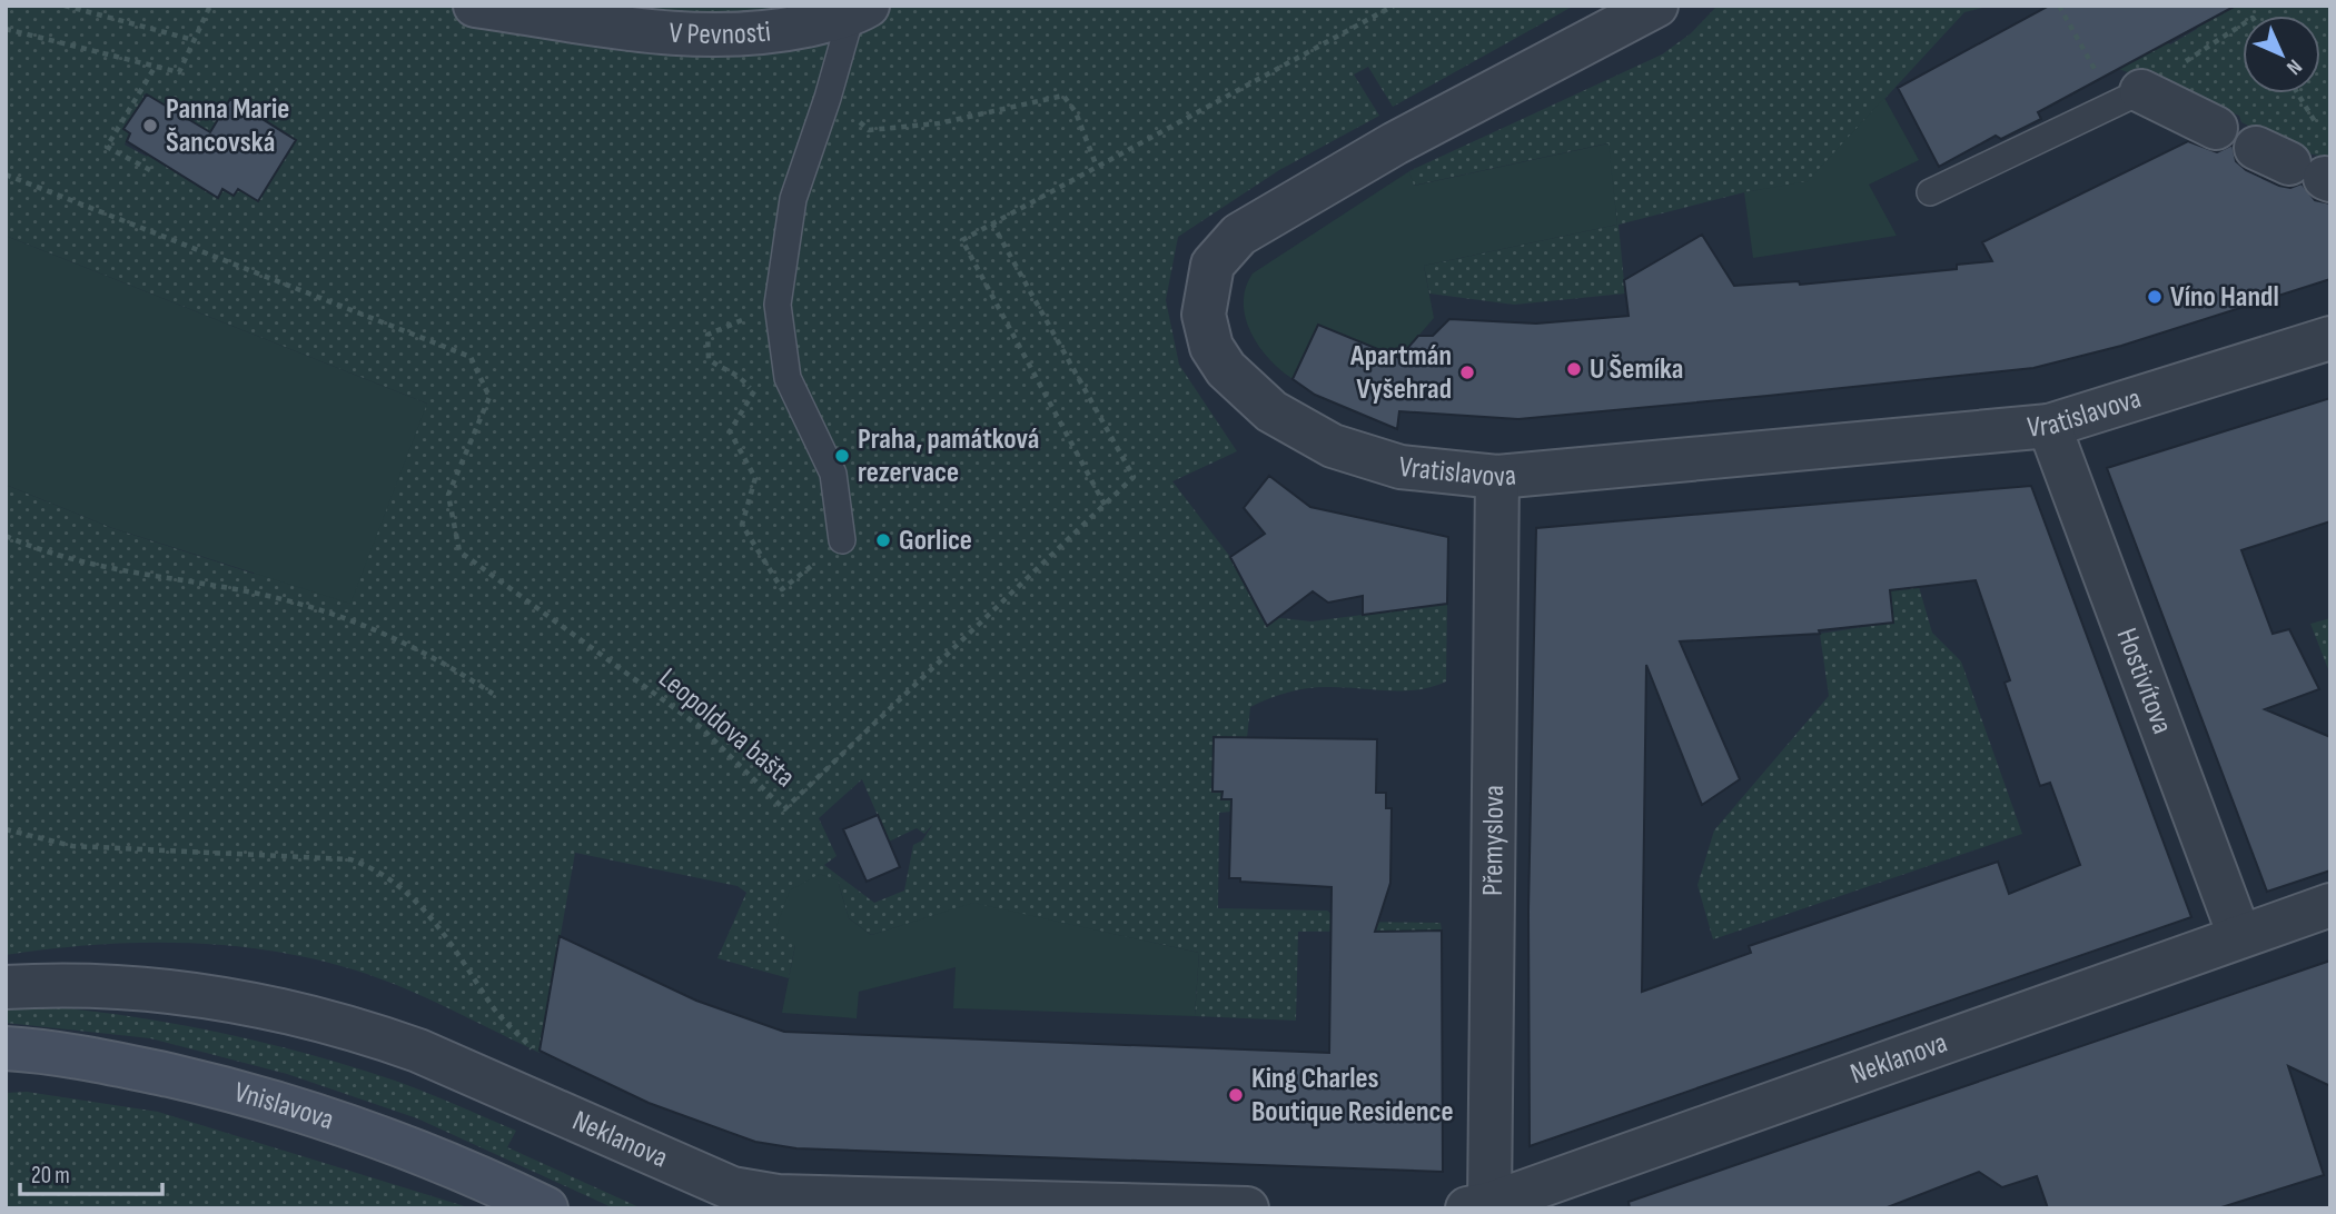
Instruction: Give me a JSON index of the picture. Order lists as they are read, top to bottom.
{
  "streets": {
    "street": [
      "V Pevnosti",
      "Vratislavova",
      "Hostivítova",
      "Přemyslova",
      "Neklanova",
      "Vnislavova"
    ],
    "path": ["Leopoldova bašta"]
  },
  "crossings": [
    ["Vratislavova", "Hostivítova"],
    ["Vratislavova", "Přemyslova"],
    ["Hostivítova", "Neklanova"],
    ["Přemyslova", "Neklanova"]
  ],
  "places": [
    "Panna Marie Šancovská",
    "Víno Handl",
    "U Šemíka",
    "Apartmán Vyšehrad",
    "Praha, památková rezervace",
    "Gorlice",
    "King Charles Boutique Residence"
  ],
  "scale_bar": "20 m",
  "north": "bottom right"
}
